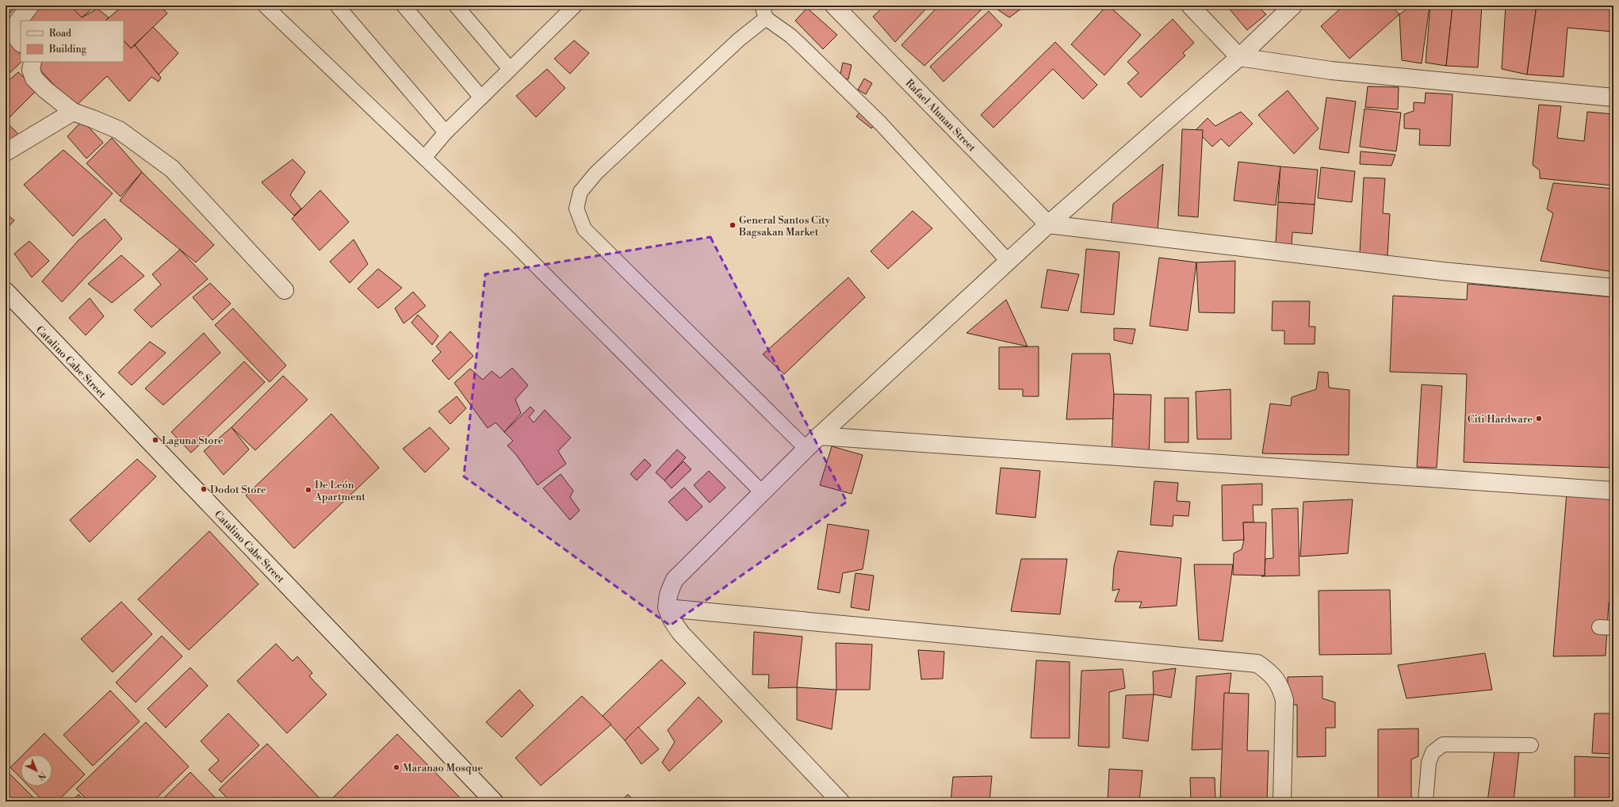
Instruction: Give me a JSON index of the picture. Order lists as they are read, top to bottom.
{
  "streets": {
    "street": ["Rafael Alunan Street", "Catalino Cabe Street"]
  },
  "places": [
    "General Santos City Bagsakan Market",
    "Citi Hardware",
    "Laguna Store",
    "Dodot Store",
    "De León Apartment",
    "Maranao Mosque"
  ],
  "legend": ["Road", "Building"],
  "north": "bottom right"
}
